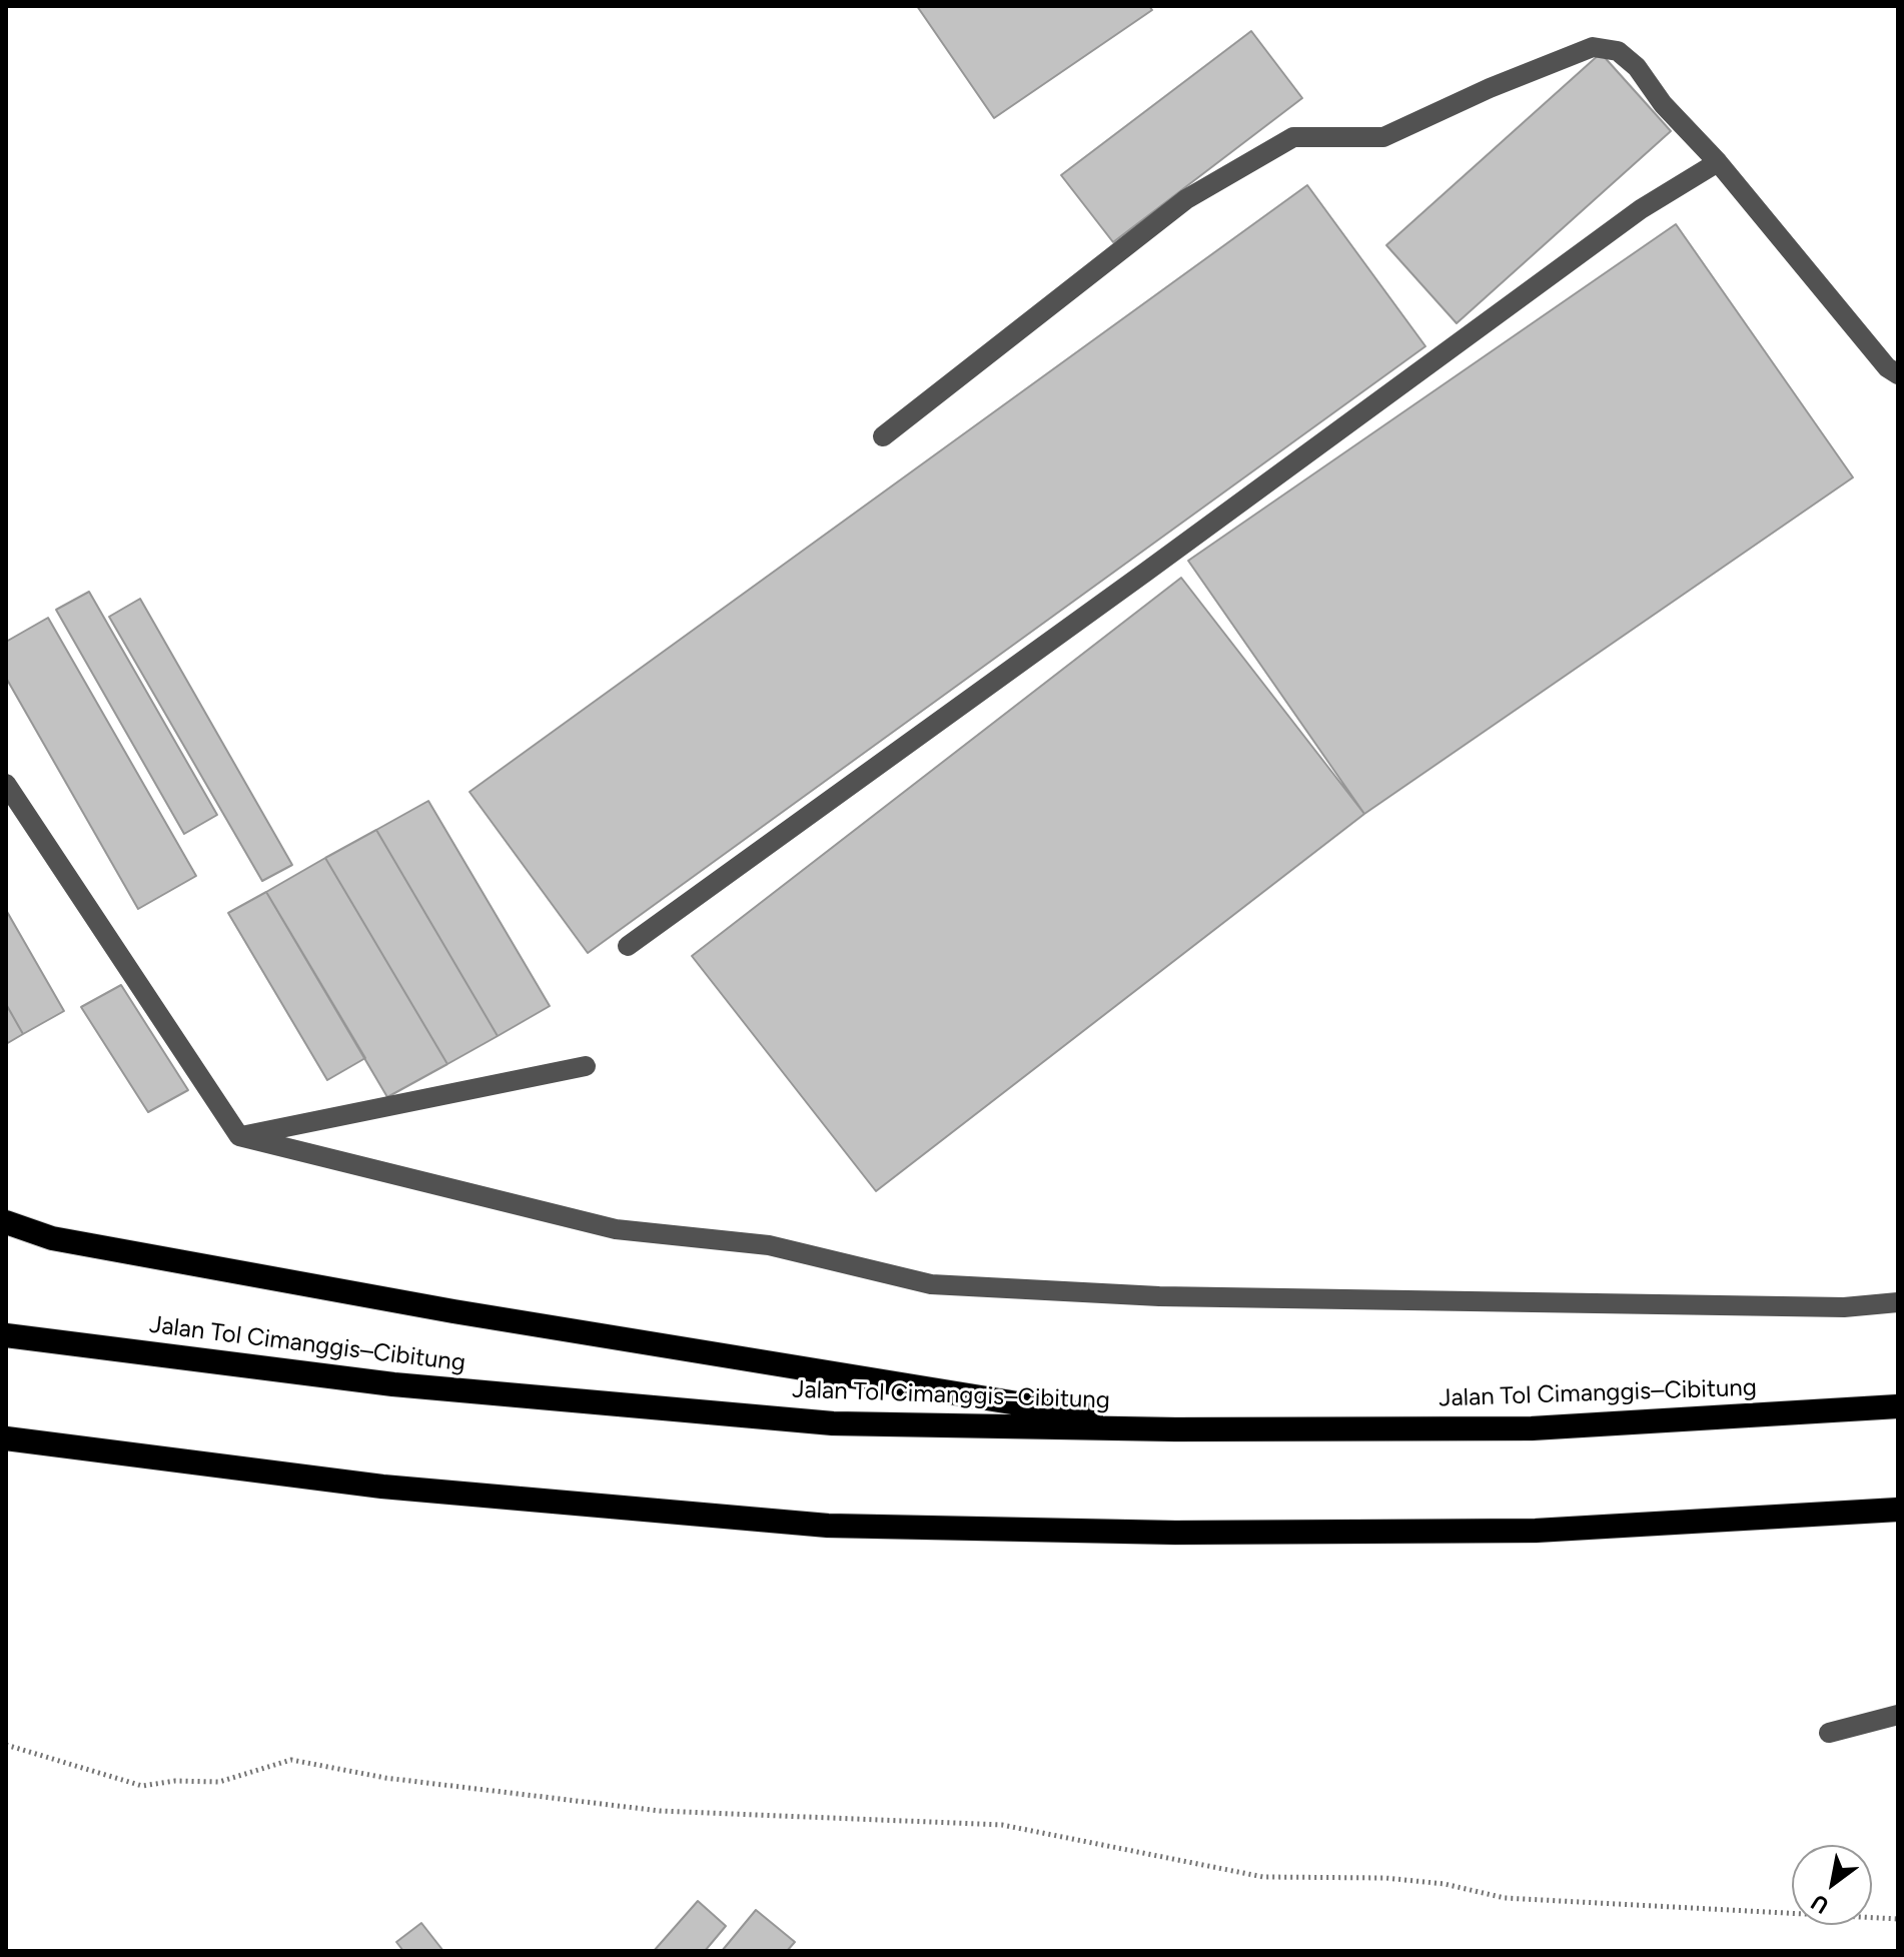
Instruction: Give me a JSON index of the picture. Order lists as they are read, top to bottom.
{
  "streets": {
    "highway": ["Jalan Tol Cimanggis–Cibitung"]
  },
  "north": "bottom left"
}
